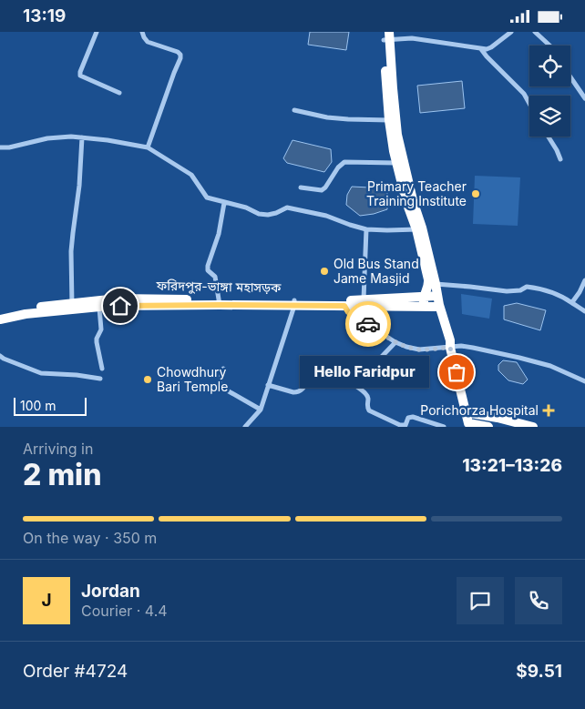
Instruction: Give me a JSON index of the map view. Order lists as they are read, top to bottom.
{
  "streets": {
    "highway": ["ফরিদপুর-ভাঙ্গা মহাসড়ক"]
  },
  "places": {
    "other": [
      "Primary Teacher Training Institute",
      "Old Bus Stand Jame Masjid",
      "Hello Faridpur",
      "Chowdhury Bari Temple"
    ],
    "health": ["Porichorza Hospital"]
  },
  "scale_bar": "100 m",
  "page": {
    "status": "13:19",
    "bubble": "Hello Faridpur",
    "scale": "100 m",
    "heading": ["2 min", "Arriving in", "13:21–13:26"],
    "panel": [
      "Jordan",
      "Courier · 4.4",
      "Order #4724",
      "$9.51"
    ],
    "bar": "On the way · 350 m",
    "round": "J"
  }
}
